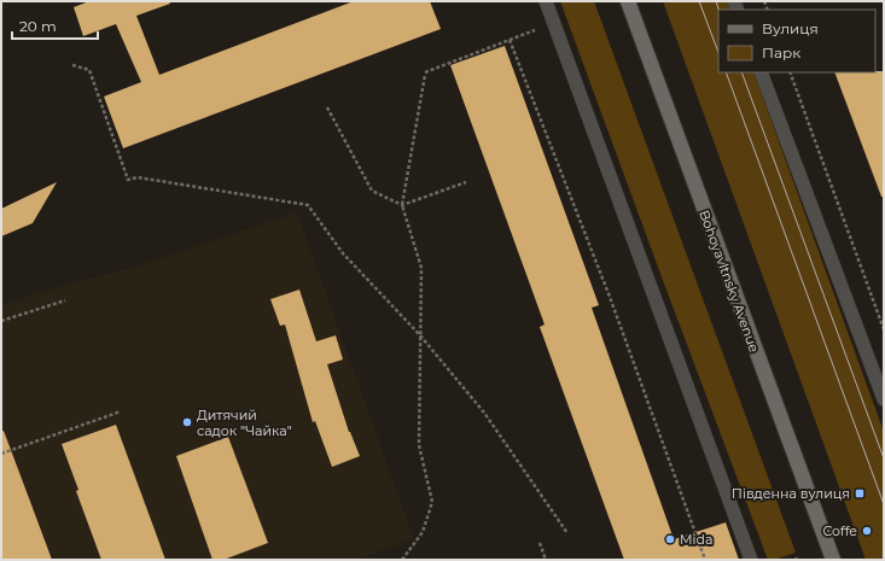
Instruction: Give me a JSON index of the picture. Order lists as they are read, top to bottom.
{
  "streets": {
    "main road": ["Bohoyavltnsky Avenue"]
  },
  "places": {
    "other": ["Дитячий садок \"Чайка\"", "Coffe", "Mida"],
    "transit": ["Південна вулиця"]
  },
  "legend": ["Вулиця", "Парк"],
  "scale_bar": "20 m"
}
